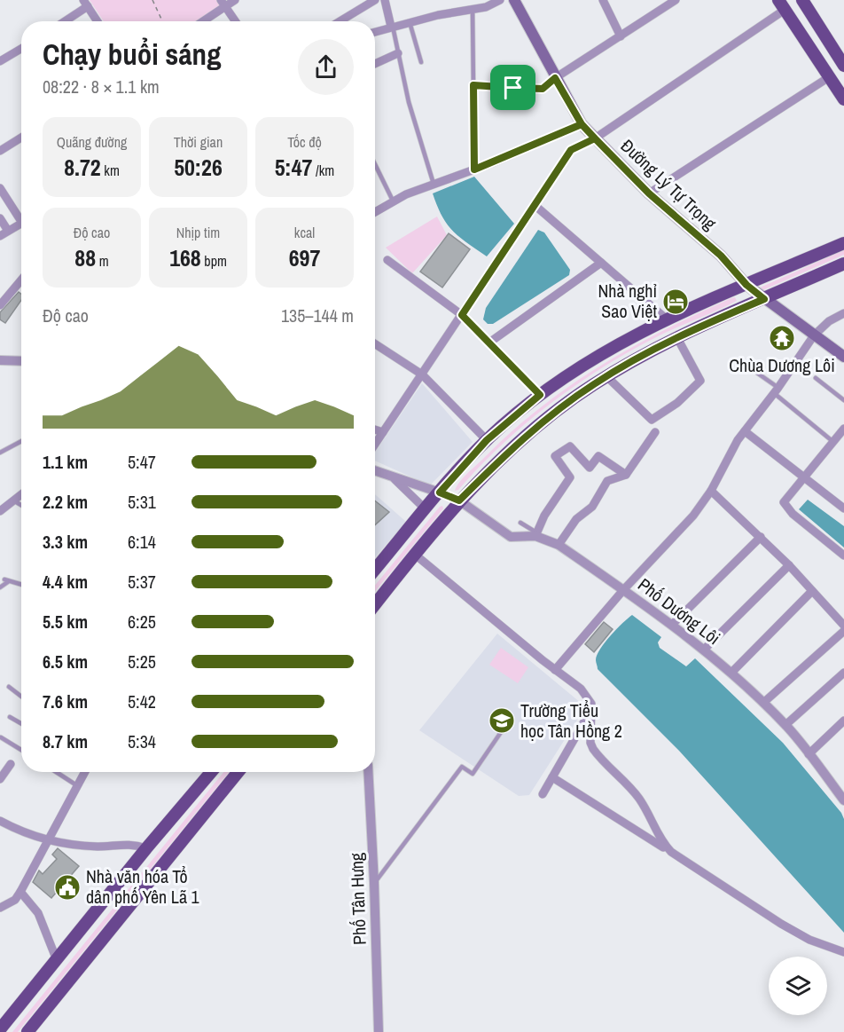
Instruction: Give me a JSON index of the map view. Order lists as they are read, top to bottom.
{
  "streets": {
    "main road": ["Đường Lý Tự Trọng"],
    "street": ["Phố Dương Lôi", "Phố Tân Hưng"]
  },
  "places": {
    "hotel": ["Nhà nghỉ Sao Việt"],
    "temple": ["Chùa Dương Lôi"],
    "school or university": ["Trường Tiểu học Tân Hồng 2"],
    "public building": ["Nhà văn hóa Tổ dân phố Yên Lã 1"]
  },
  "page": {
    "heading": ["Chạy buổi sáng", "08:22 · 8 × 1.1 km"],
    "stats": [
      ["Quãng đường", "8.72 km"],
      ["Thời gian", "50:26"],
      ["Tốc độ", "5:47 /km"],
      ["Độ cao", "88 m"],
      ["Nhịp tim", "168 bpm"],
      ["kcal", "697"]
    ],
    "chart": ["Độ cao", "135–144 m"],
    "list": [
      {
        "name": "1.1 km",
        "note": "5:47"
      },
      {
        "name": "2.2 km",
        "note": "5:31"
      },
      {
        "name": "3.3 km",
        "note": "6:14"
      },
      {
        "name": "4.4 km",
        "note": "5:37"
      },
      {
        "name": "5.5 km",
        "note": "6:25"
      },
      {
        "name": "6.5 km",
        "note": "5:25"
      },
      {
        "name": "7.6 km",
        "note": "5:42"
      },
      {
        "name": "8.7 km",
        "note": "5:34"
      }
    ]
  }
}
